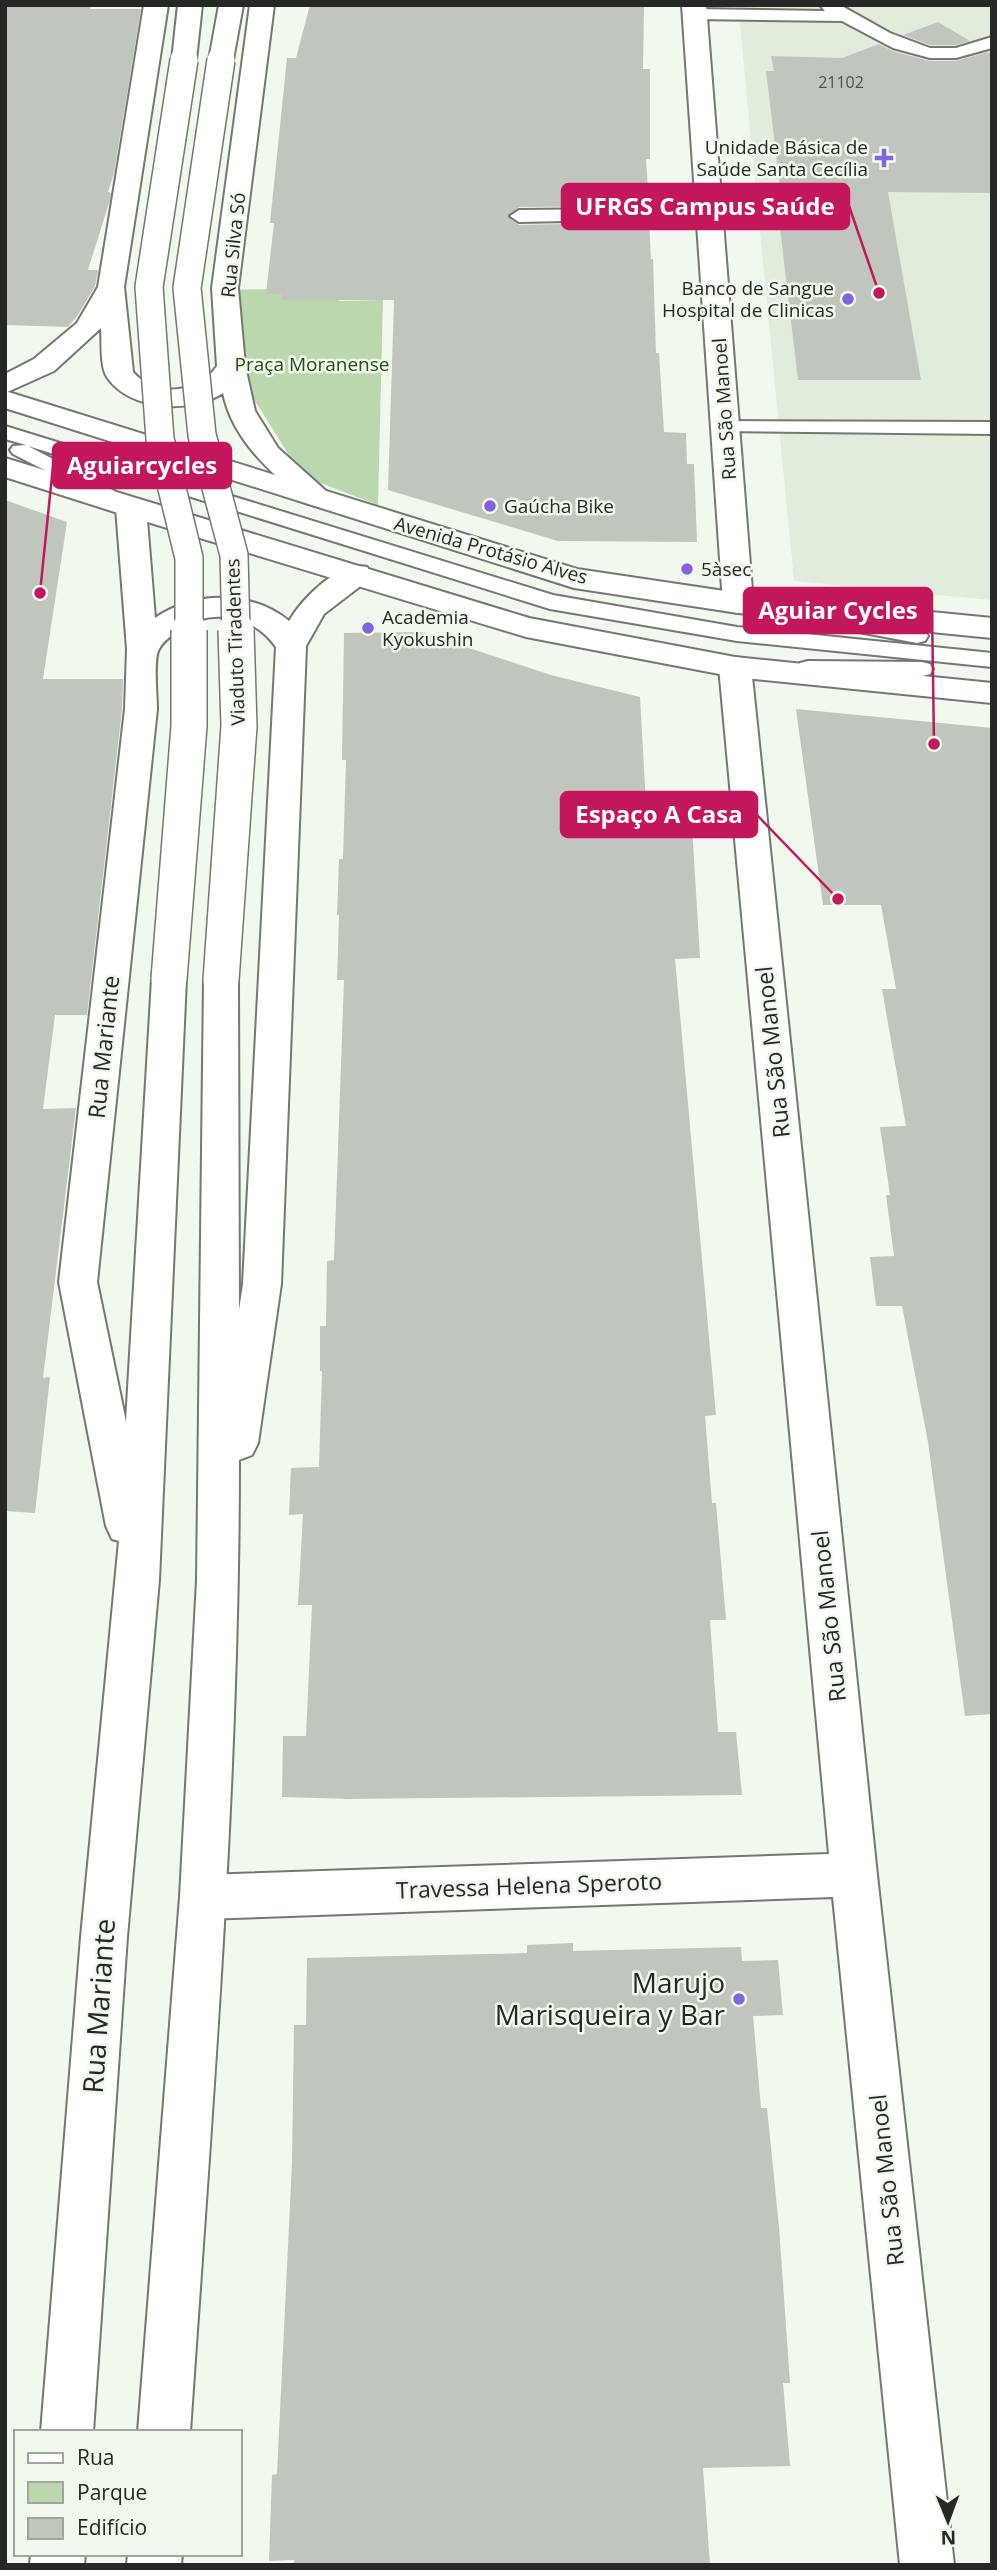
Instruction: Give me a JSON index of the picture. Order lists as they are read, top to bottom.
{
  "streets": {
    "main road": [
      "Rua Silva Só",
      "Rua São Manoel",
      "Avenida Protásio Alves",
      "Viaduto Tiradentes",
      "Rua Mariante",
      "Travessa Helena Speroto"
    ]
  },
  "crossings": [
    ["Rua Silva Só", "Avenida Protásio Alves"],
    ["Rua São Manoel", "Avenida Protásio Alves"],
    ["Rua São Manoel", "Travessa Helena Speroto"],
    ["Viaduto Tiradentes", "Rua Mariante"]
  ],
  "parks": ["Praça Moranense"],
  "places": {
    "health": ["Unidade Básica de Saúde Santa Cecília"],
    "other": [
      "UFRGS Campus Saúde",
      "Banco de Sangue Hospital de Clinicas",
      "Gaúcha Bike",
      "5àsec",
      "Aguiarcycles",
      "Academia Kyokushin",
      "Aguiar Cycles",
      "Espaço A Casa",
      "Marujo Marisqueira y Bar"
    ]
  },
  "house_numbers": ["21102"],
  "legend": ["Rua", "Parque", "Edifício"],
  "north": "bottom"
}
